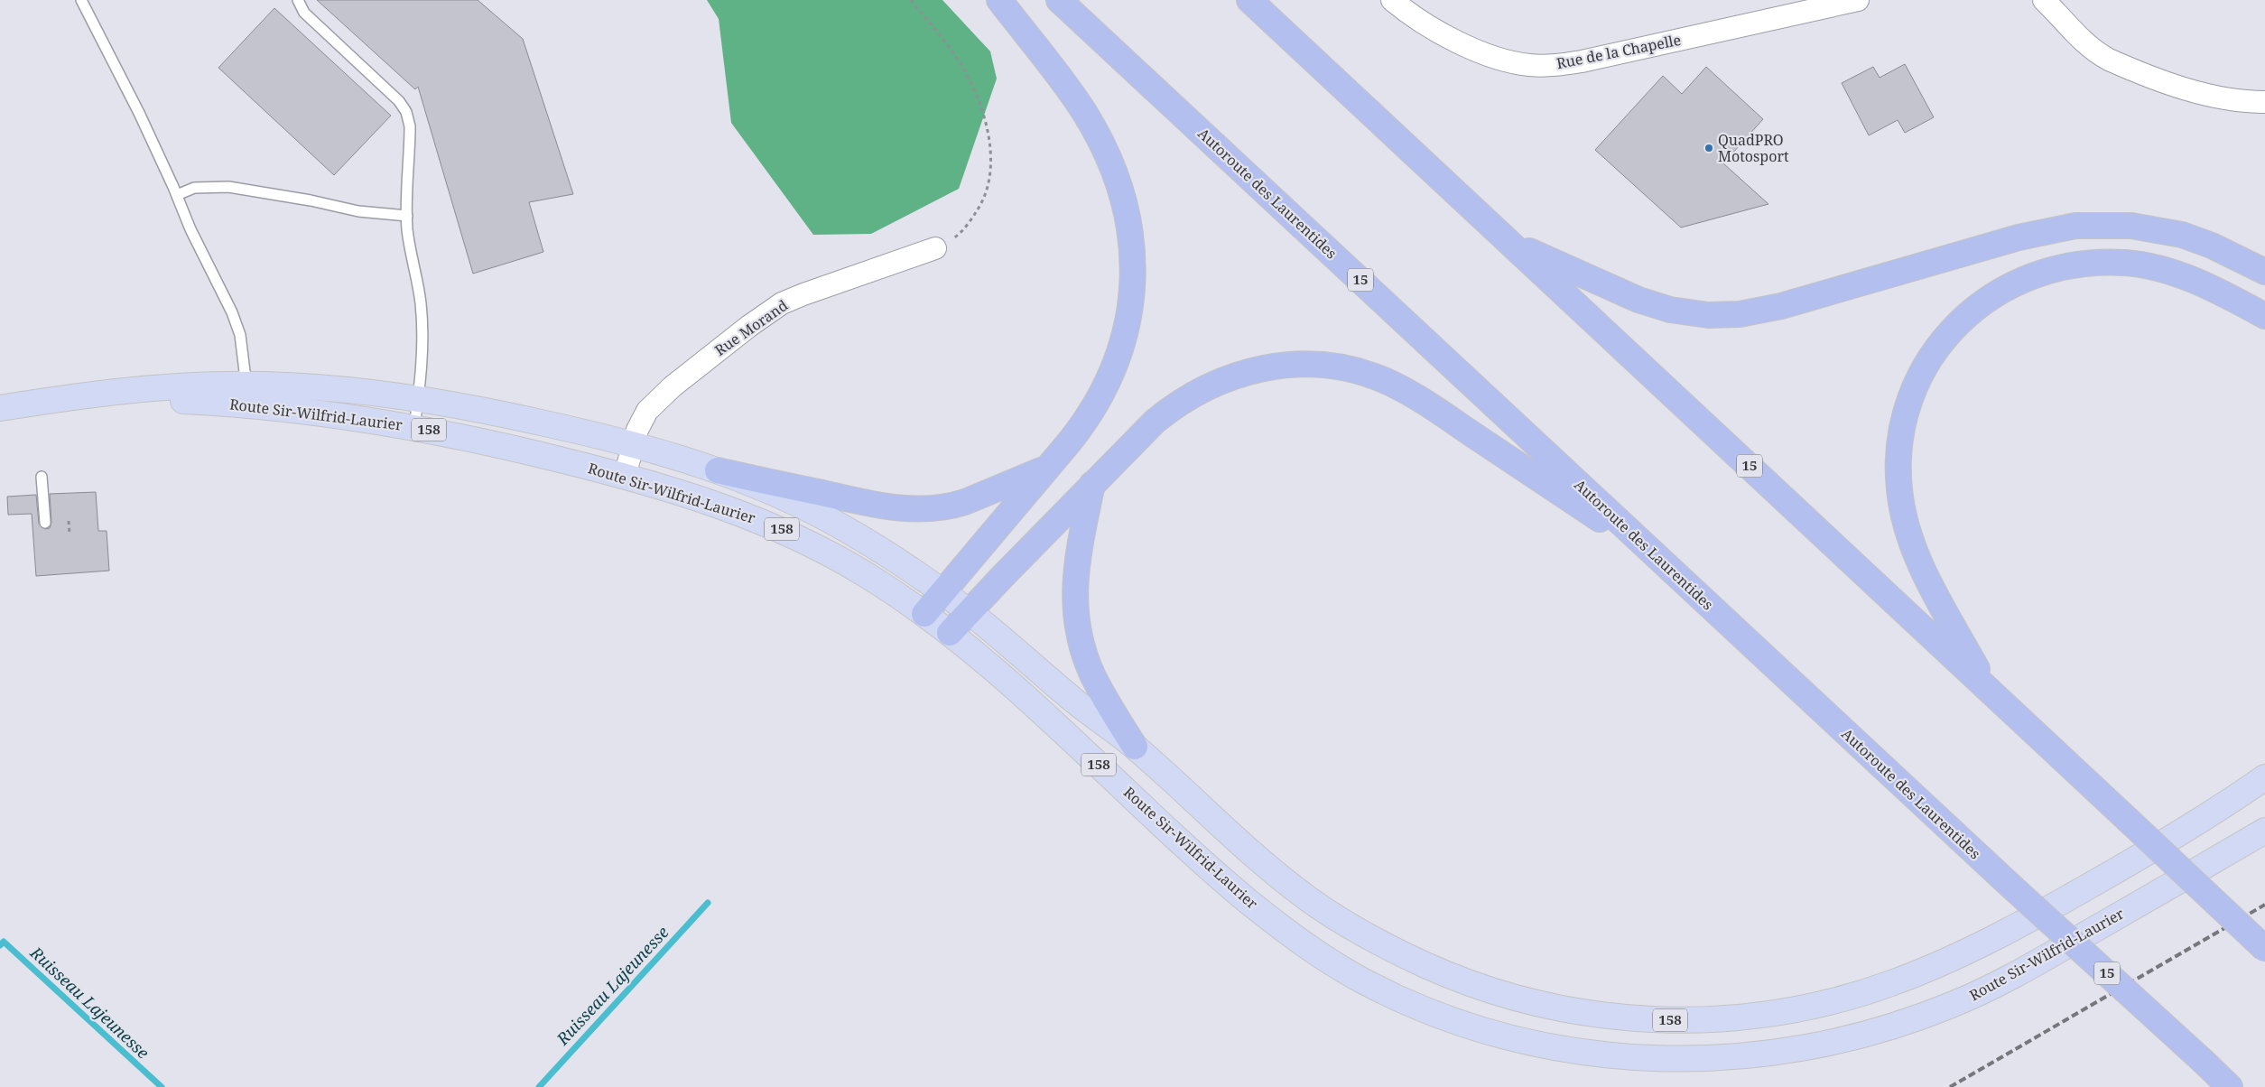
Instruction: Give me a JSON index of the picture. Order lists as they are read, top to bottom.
{
  "streets": {
    "highway": ["Autoroute des Laurentides", "15"],
    "main road": ["Route Sir-Wilfrid-Laurier", "158"],
    "street": ["Rue de la Chapelle", "Rue Morand"]
  },
  "crossings": [
    ["Rue Morand", "Route Sir-Wilfrid-Laurier"]
  ],
  "water": ["Ruisseau Lajeunesse"],
  "places": ["QuadPRO Motosport"]
}
